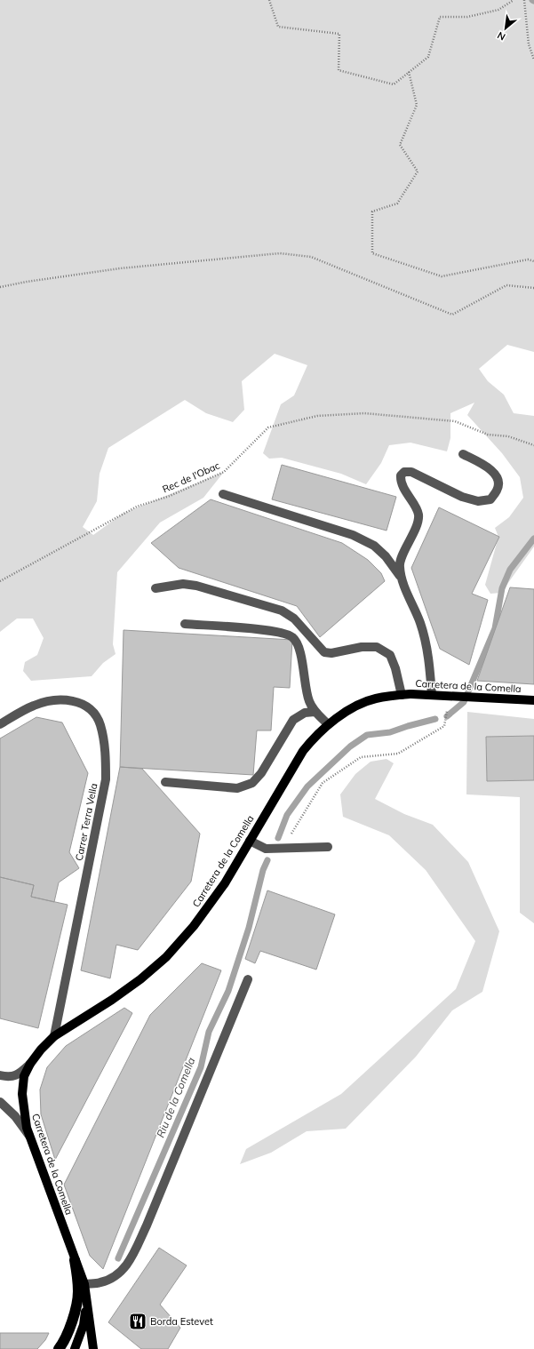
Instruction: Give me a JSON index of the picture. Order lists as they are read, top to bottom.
{
  "streets": {
    "main road": ["Carretera de la Comella"],
    "street": ["Carrer Terra Vella"],
    "path": ["Rec de l'Obac"]
  },
  "crossings": [
    ["Carretera de la Comella", "Carrer Terra Vella"]
  ],
  "water": ["Riu de la Comella"],
  "places": {
    "restaurant": ["Borda Estevet"]
  },
  "north": "bottom left"
}
